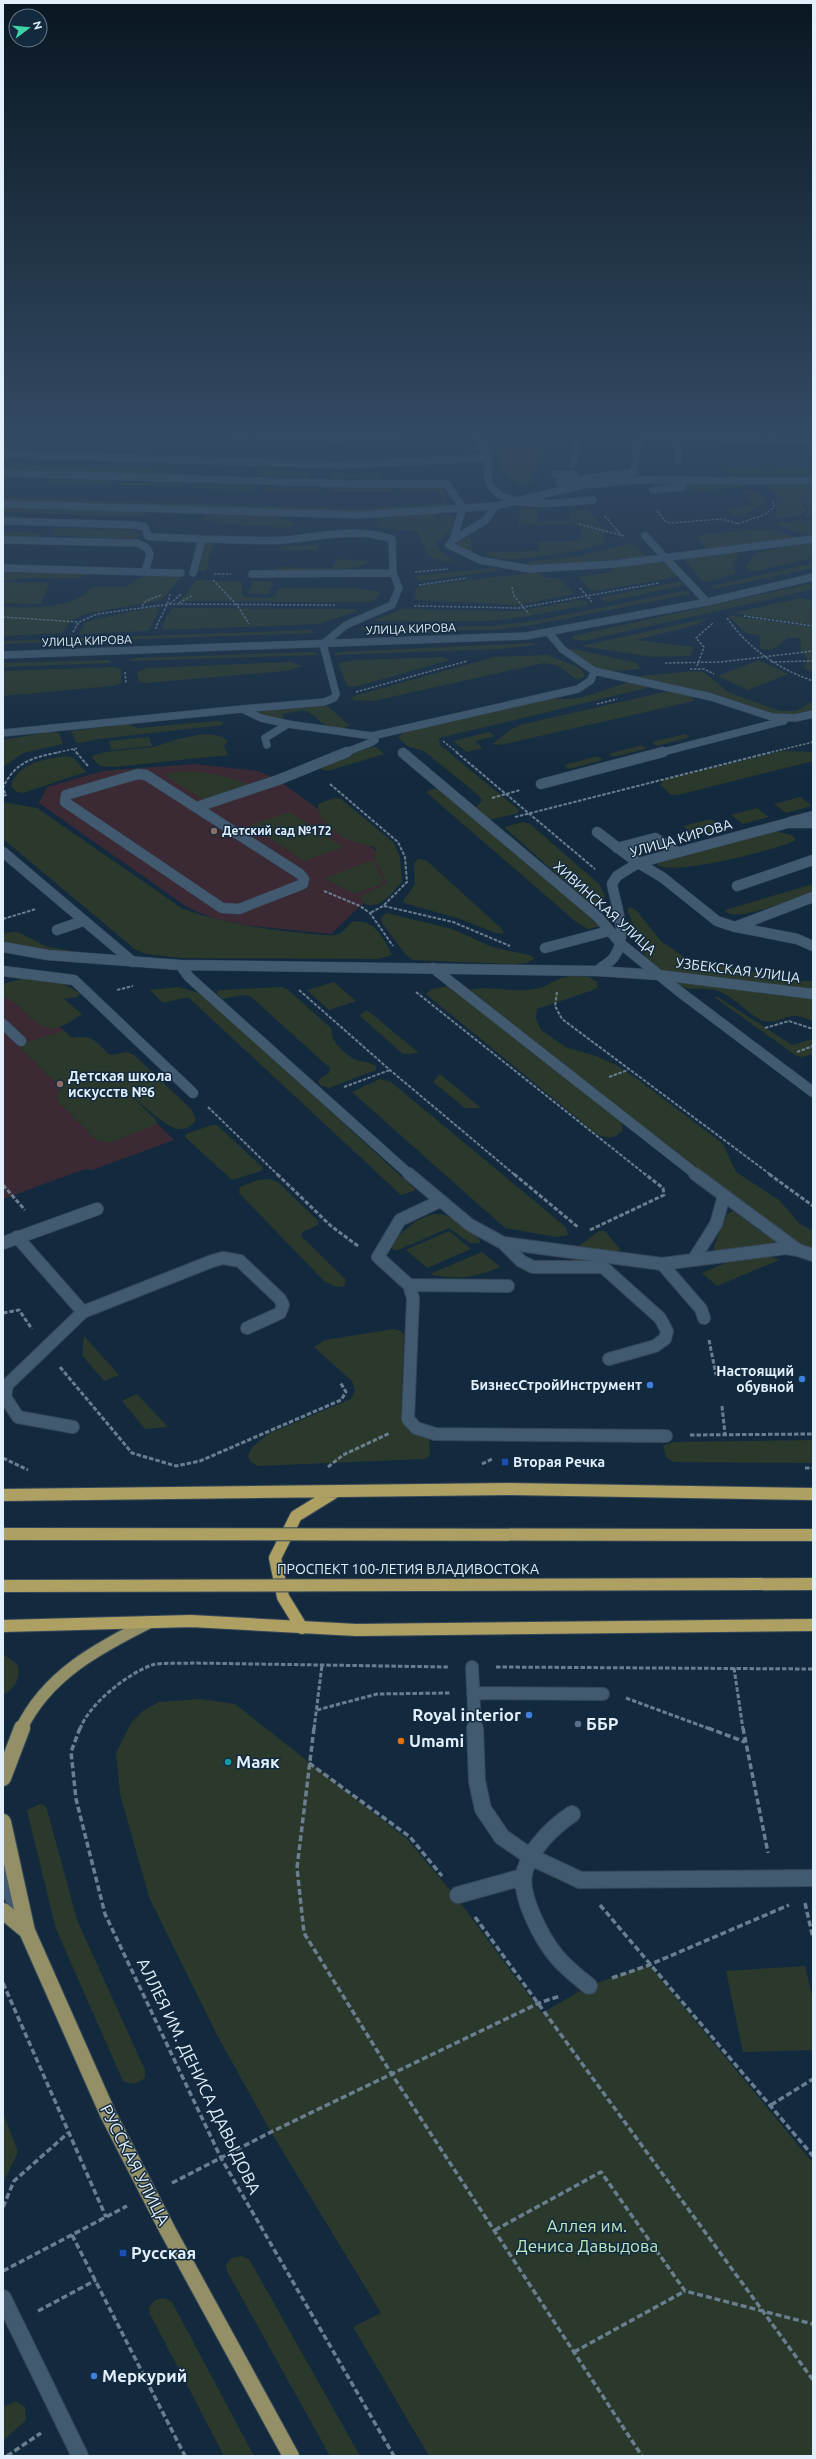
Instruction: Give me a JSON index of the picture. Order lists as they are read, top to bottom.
{
  "streets": {
    "highway": ["ПРОСПЕКТ 100-ЛЕТИЯ ВЛАДИВОСТОКА"],
    "main road": ["РУССКАЯ УЛИЦА"],
    "street": ["УЛИЦА КИРОВА", "ХИВИНСКАЯ УЛИЦА", "УЗБЕКСКАЯ УЛИЦА"],
    "path": ["АЛЛЕЯ ИМ. ДЕНИСА ДАВЫДОВА"]
  },
  "crossings": [
    ["ХИВИНСКАЯ УЛИЦА", "УЗБЕКСКАЯ УЛИЦА"]
  ],
  "parks": ["Аллея им. Дениса Давыдова"],
  "places": {
    "other": [
      "Детский сад №172",
      "Детская школа искусств №6",
      "Настоящий обувной",
      "БизнесСтройИнструмент",
      "Royal interior",
      "ББР",
      "Umami",
      "Маяк",
      "Меркурий"
    ],
    "transit": ["Вторая Речка", "Русская"]
  },
  "north": "right"
}
